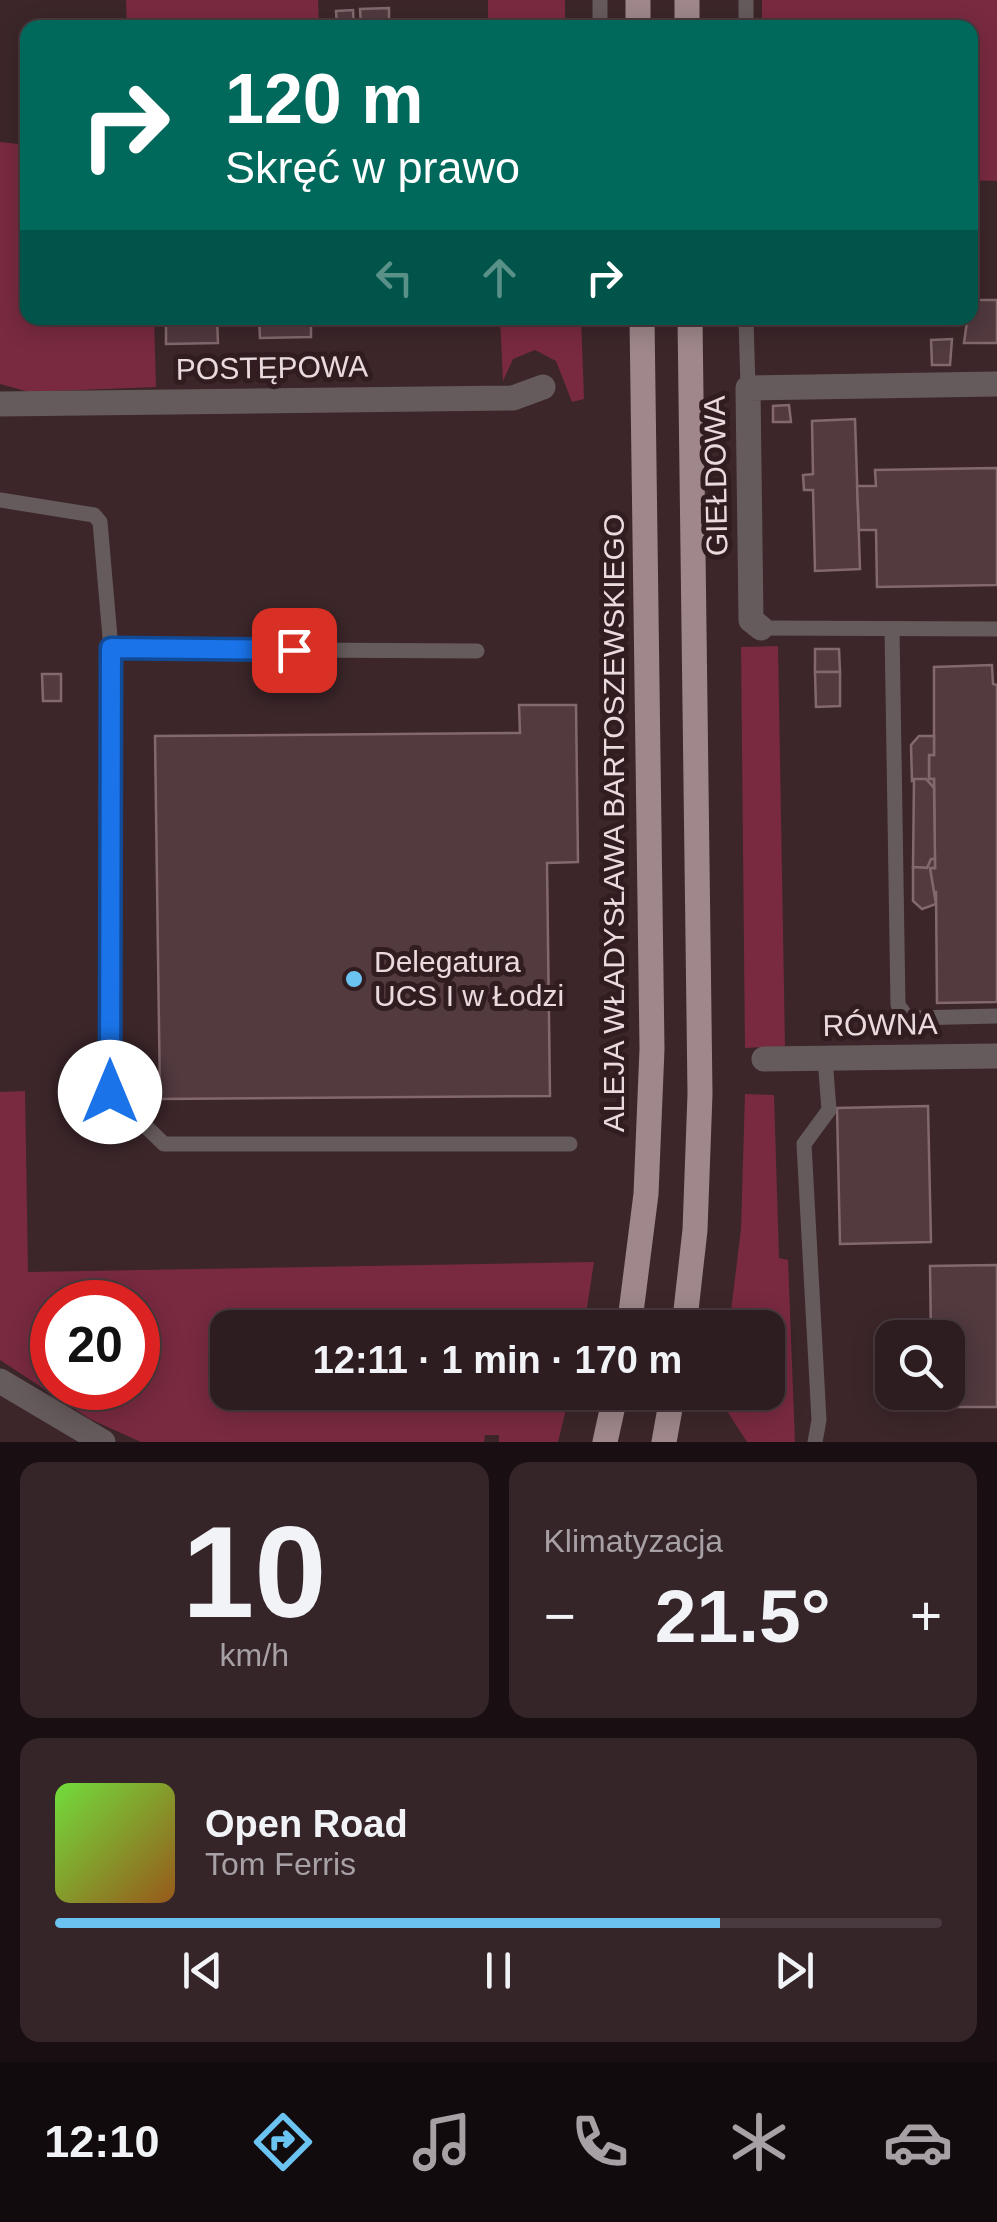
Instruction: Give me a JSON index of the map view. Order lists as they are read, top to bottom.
{
  "streets": {
    "main road": ["ALEJA WŁADYSŁAWA BARTOSZEWSKIEGO"],
    "street": ["POSTĘPOWA", "GIEŁDOWA", "RÓWNA"]
  },
  "places": ["Delegatura UCS I w Łodzi"],
  "page": {
    "turn": ["120 m", "Skręć w prawo"],
    "limit": "20",
    "trip": "12:11 · 1 min · 170 m",
    "tile": [
      ["10", "km/h"],
      "Klimatyzacja"
    ],
    "heat": ["−", "21.5°", "+"],
    "song": ["Open Road", "Tom Ferris"],
    "tabs": "12:10"
  }
}
